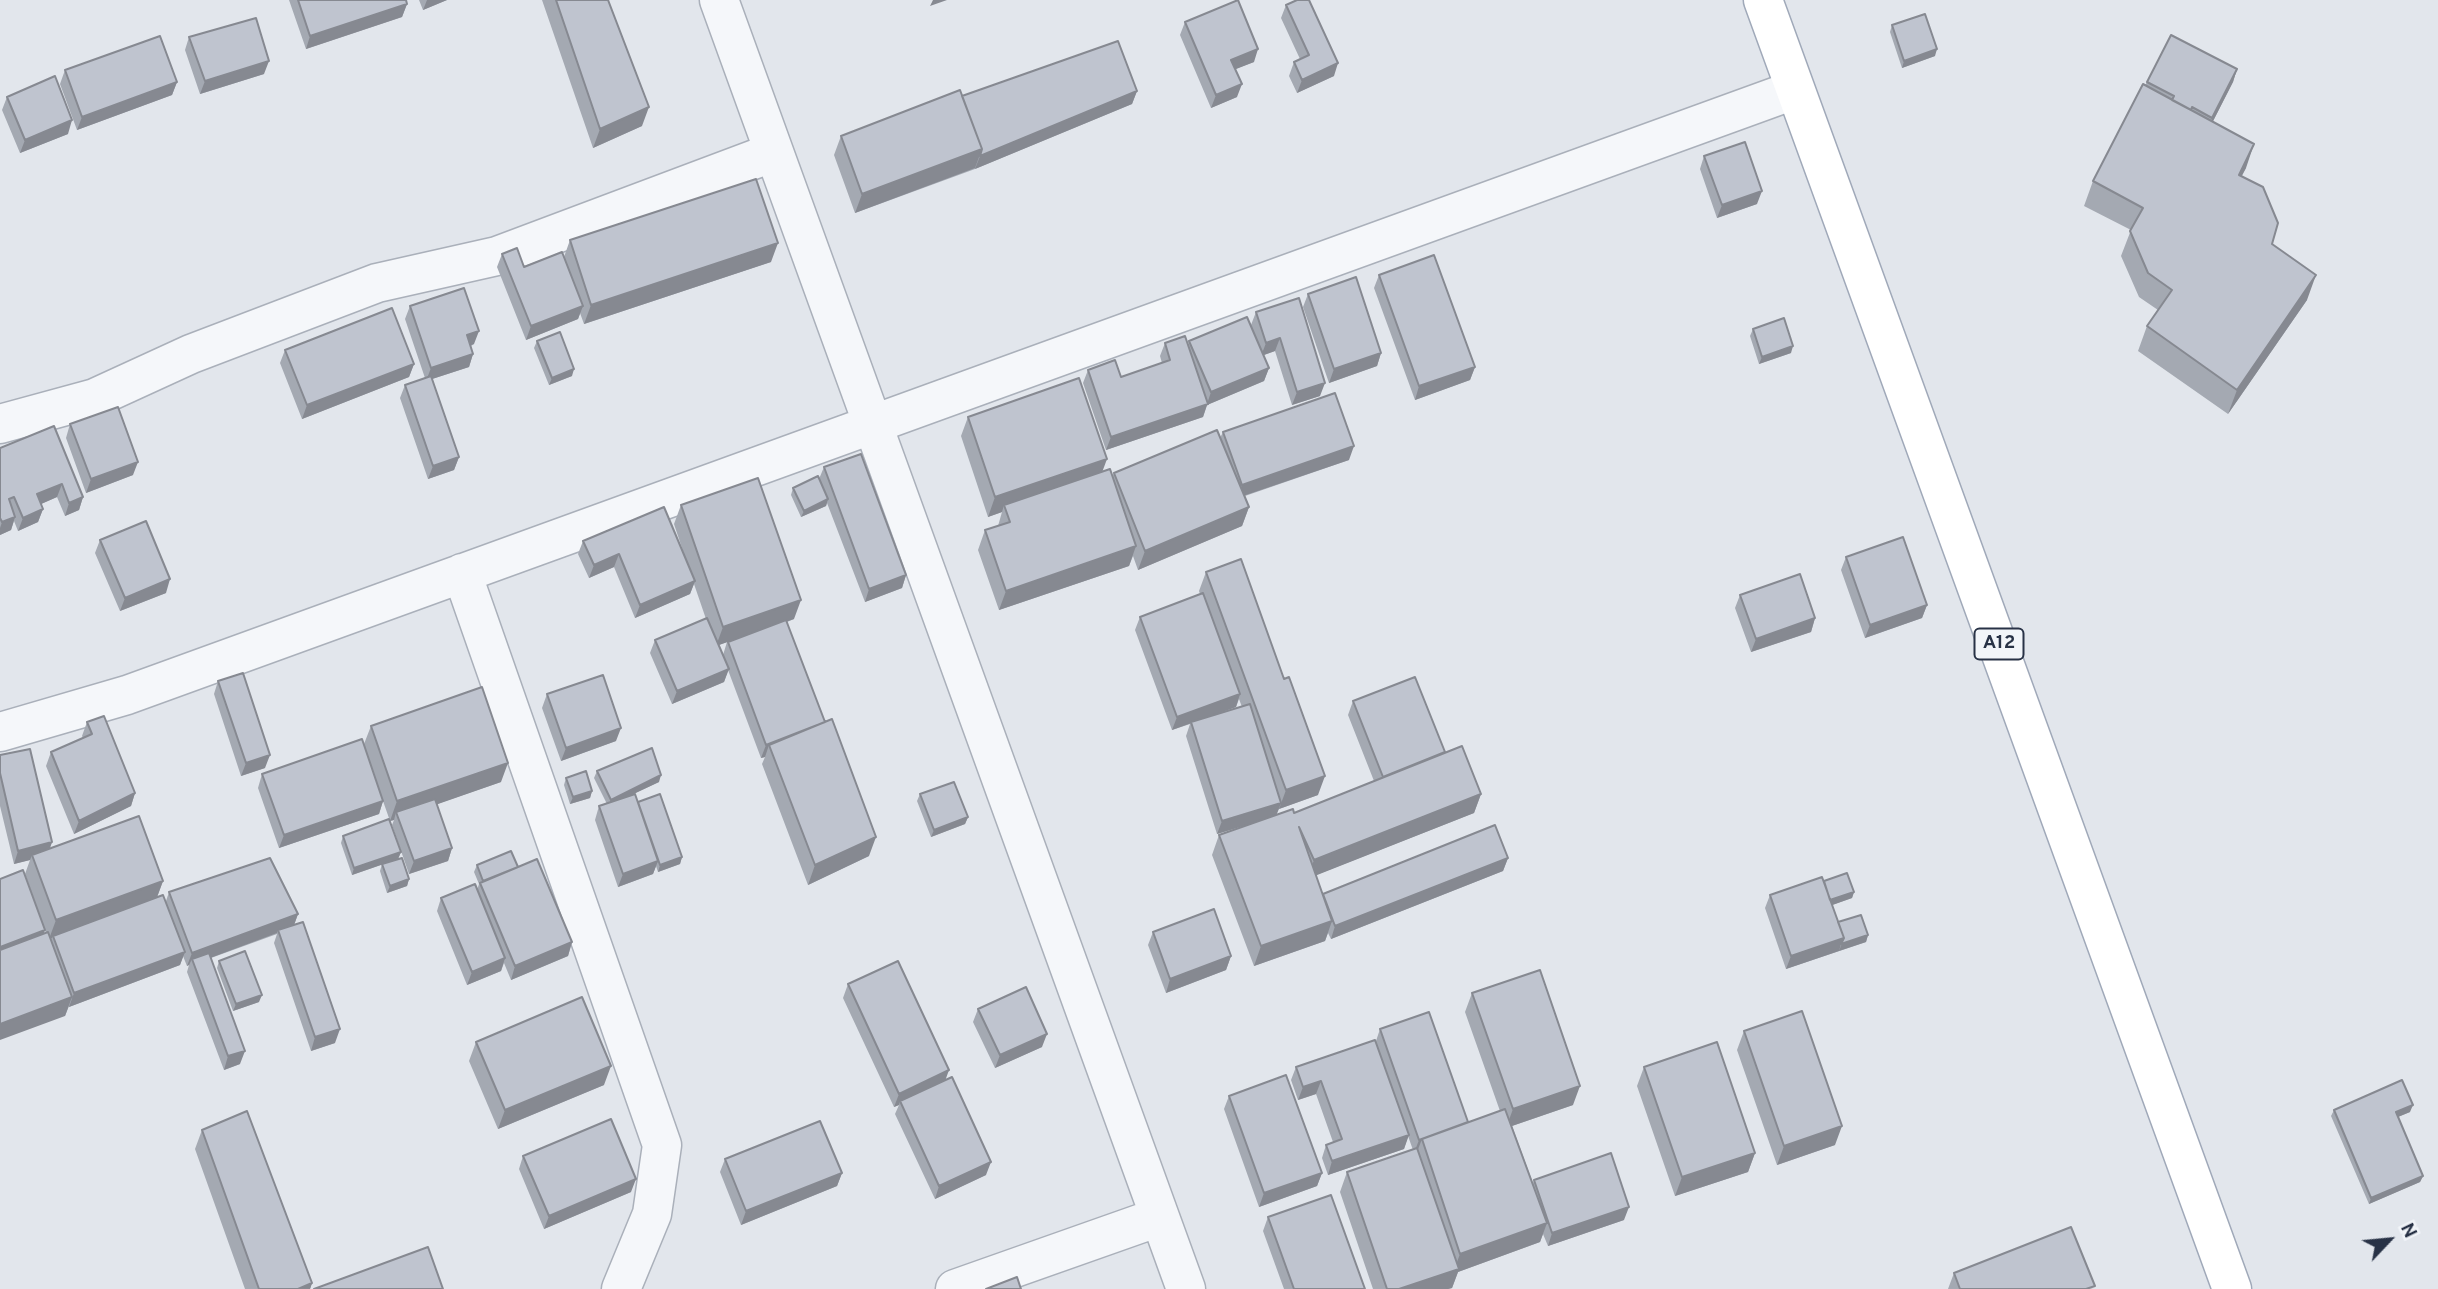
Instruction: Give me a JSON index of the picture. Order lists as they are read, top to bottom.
{
  "streets": {
    "main road": ["A12"]
  },
  "north": "top right"
}
